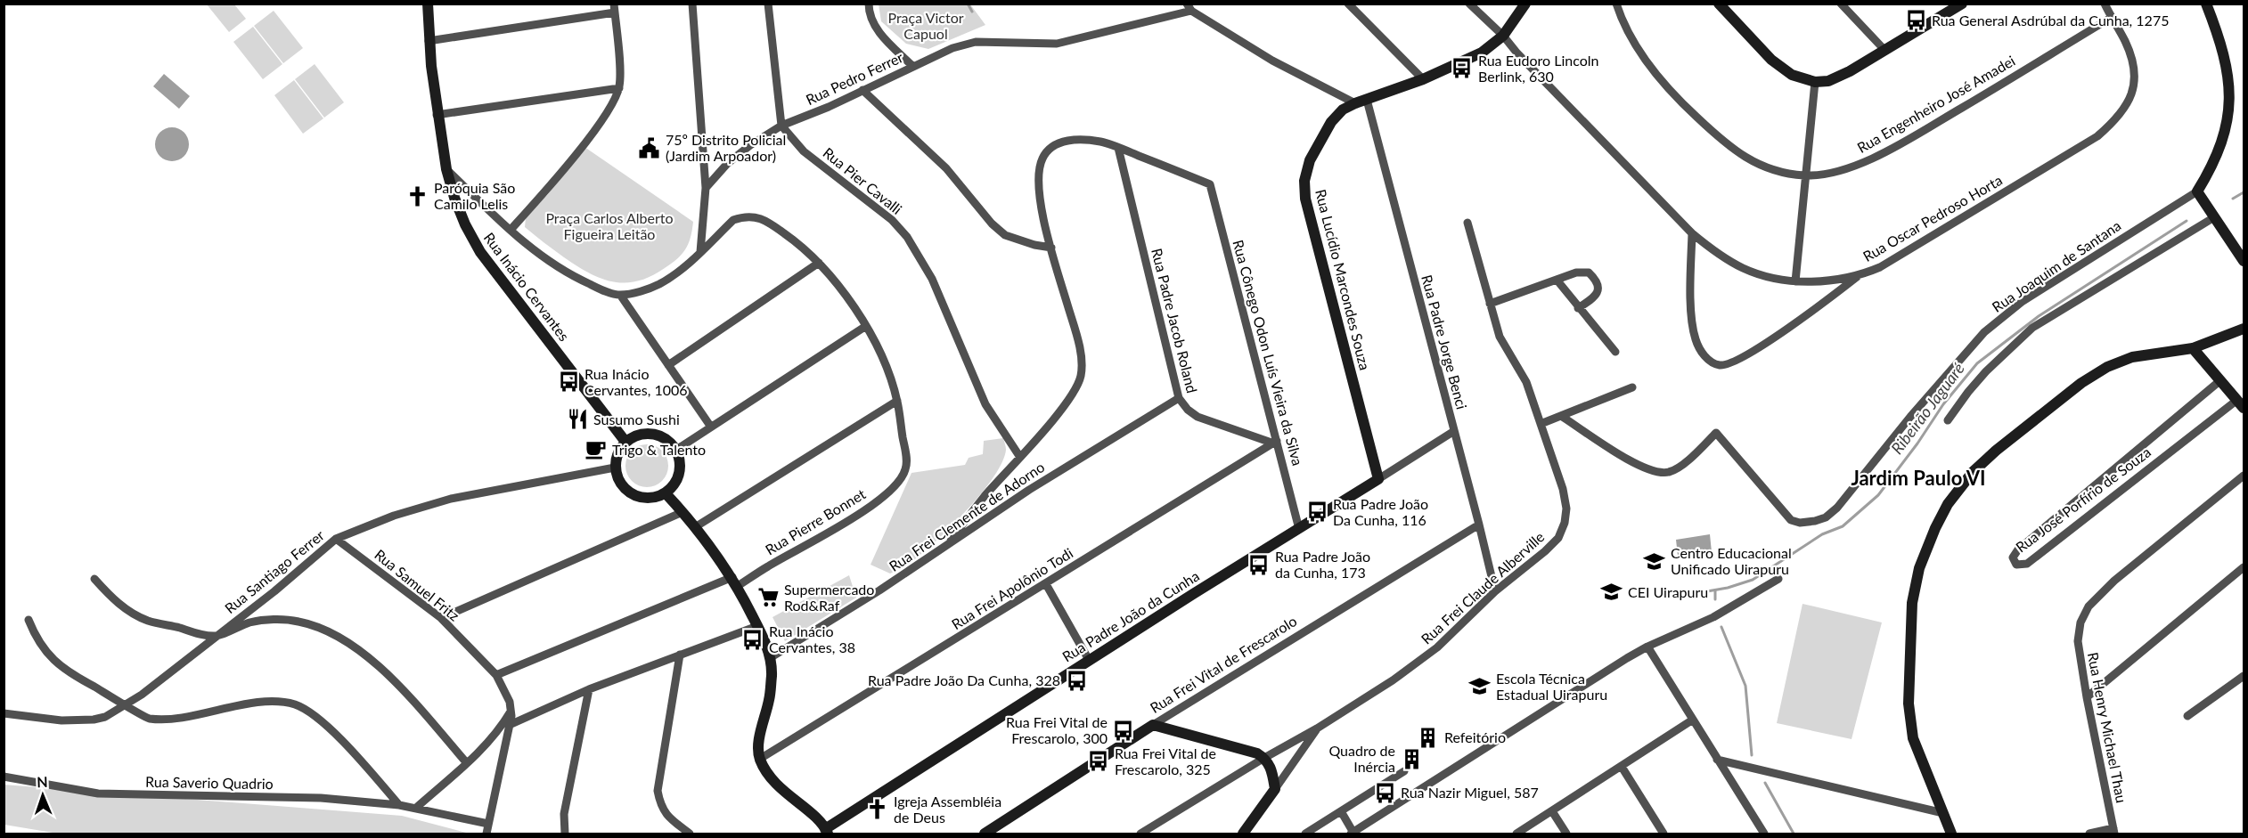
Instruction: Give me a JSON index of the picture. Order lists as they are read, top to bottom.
{
  "streets": {
    "main road": [
      "Rua Lucídio Marcondes Souza",
      "Rua Inácio Cervantes",
      "Rua José Porfírio de Souza",
      "Rua Padre João da Cunha",
      "Rua Frei Vital de Frescarolo"
    ],
    "street": [
      "Rua Pedro Ferrer",
      "Rua Engenheiro José Amadei",
      "Rua Pier Cavalli",
      "Rua Oscar Pedroso Horta",
      "Rua Joaquim de Santana",
      "Rua Padre Jacob Roland",
      "Rua Padre Jorge Benci",
      "Rua Cônego Odon Luís Vieira da Silva",
      "Rua Frei Clemente de Adorno",
      "Rua Pierre Bonnet",
      "Rua Santiago Ferrer",
      "Rua Samuel Fritz",
      "Rua Frei Claude Alberville",
      "Rua Frei Apolônio Todi",
      "Rua Henry Michael Thau",
      "Rua Saverio Quadrio"
    ]
  },
  "crossings": [
    ["Rua Pedro Ferrer", "Rua Pier Cavalli"],
    ["Rua Engenheiro José Amadei", "Rua Oscar Pedroso Horta"],
    ["Rua Oscar Pedroso Horta", "Rua Lucídio Marcondes Souza"],
    ["Rua Lucídio Marcondes Souza", "Rua Padre Jorge Benci"],
    ["Rua Lucídio Marcondes Souza", "Rua Padre João da Cunha"],
    ["Rua Inácio Cervantes", "Rua Santiago Ferrer"],
    ["Rua Padre Jacob Roland", "Rua Cônego Odon Luís Vieira da Silva"],
    ["Rua Padre Jacob Roland", "Rua Frei Clemente de Adorno"],
    ["Rua Padre Jacob Roland", "Rua Frei Apolônio Todi"],
    ["Rua Padre Jorge Benci", "Rua Frei Claude Alberville"],
    ["Rua Padre Jorge Benci", "Rua Padre João da Cunha"],
    ["Rua Padre Jorge Benci", "Rua Frei Vital de Frescarolo"],
    ["Rua Cônego Odon Luís Vieira da Silva", "Rua Frei Apolônio Todi"],
    ["Rua Cônego Odon Luís Vieira da Silva", "Rua Padre João da Cunha"],
    ["Rua Pierre Bonnet", "Rua Samuel Fritz"],
    ["Rua Santiago Ferrer", "Rua Samuel Fritz"],
    ["Rua Samuel Fritz", "Rua Saverio Quadrio"]
  ],
  "districts": ["Jardim Paulo VI"],
  "water": ["Ribeirão Jaguaré"],
  "parks": ["Praça Victor Capuol", "Praça Carlos Alberto Figueira Leitão"],
  "places": {
    "bus stop": [
      "Rua General Asdrúbal da Cunha, 1275",
      "Rua Eudoro Lincoln Berlink, 630",
      "Rua Inácio Cervantes, 1006",
      "Rua Padre João Da Cunha, 116",
      "Rua Padre João da Cunha, 173",
      "Rua Inácio Cervantes, 38",
      "Rua Padre João Da Cunha, 328",
      "Rua Frei Vital de Frescarolo, 300",
      "Rua Frei Vital de Frescarolo, 325",
      "Rua Nazir Miguel, 587"
    ],
    "public building": ["75º Distrito Policial (Jardim Arpoador)"],
    "church": ["Paróquia São Camilo Lelis", "Igreja Assembléia de Deus"],
    "restaurant": ["Susumo Sushi"],
    "cafe": ["Trigo & Talento"],
    "school or university": ["Centro Educacional Unificado Uirapuru", "CEI Uirapuru", "Escola Técnica Estadual Uirapuru"],
    "supermarket": ["Supermercado Rod&Raf"],
    "building": ["Refeitório", "Quadro de Inércia"]
  },
  "north": "top"
}
